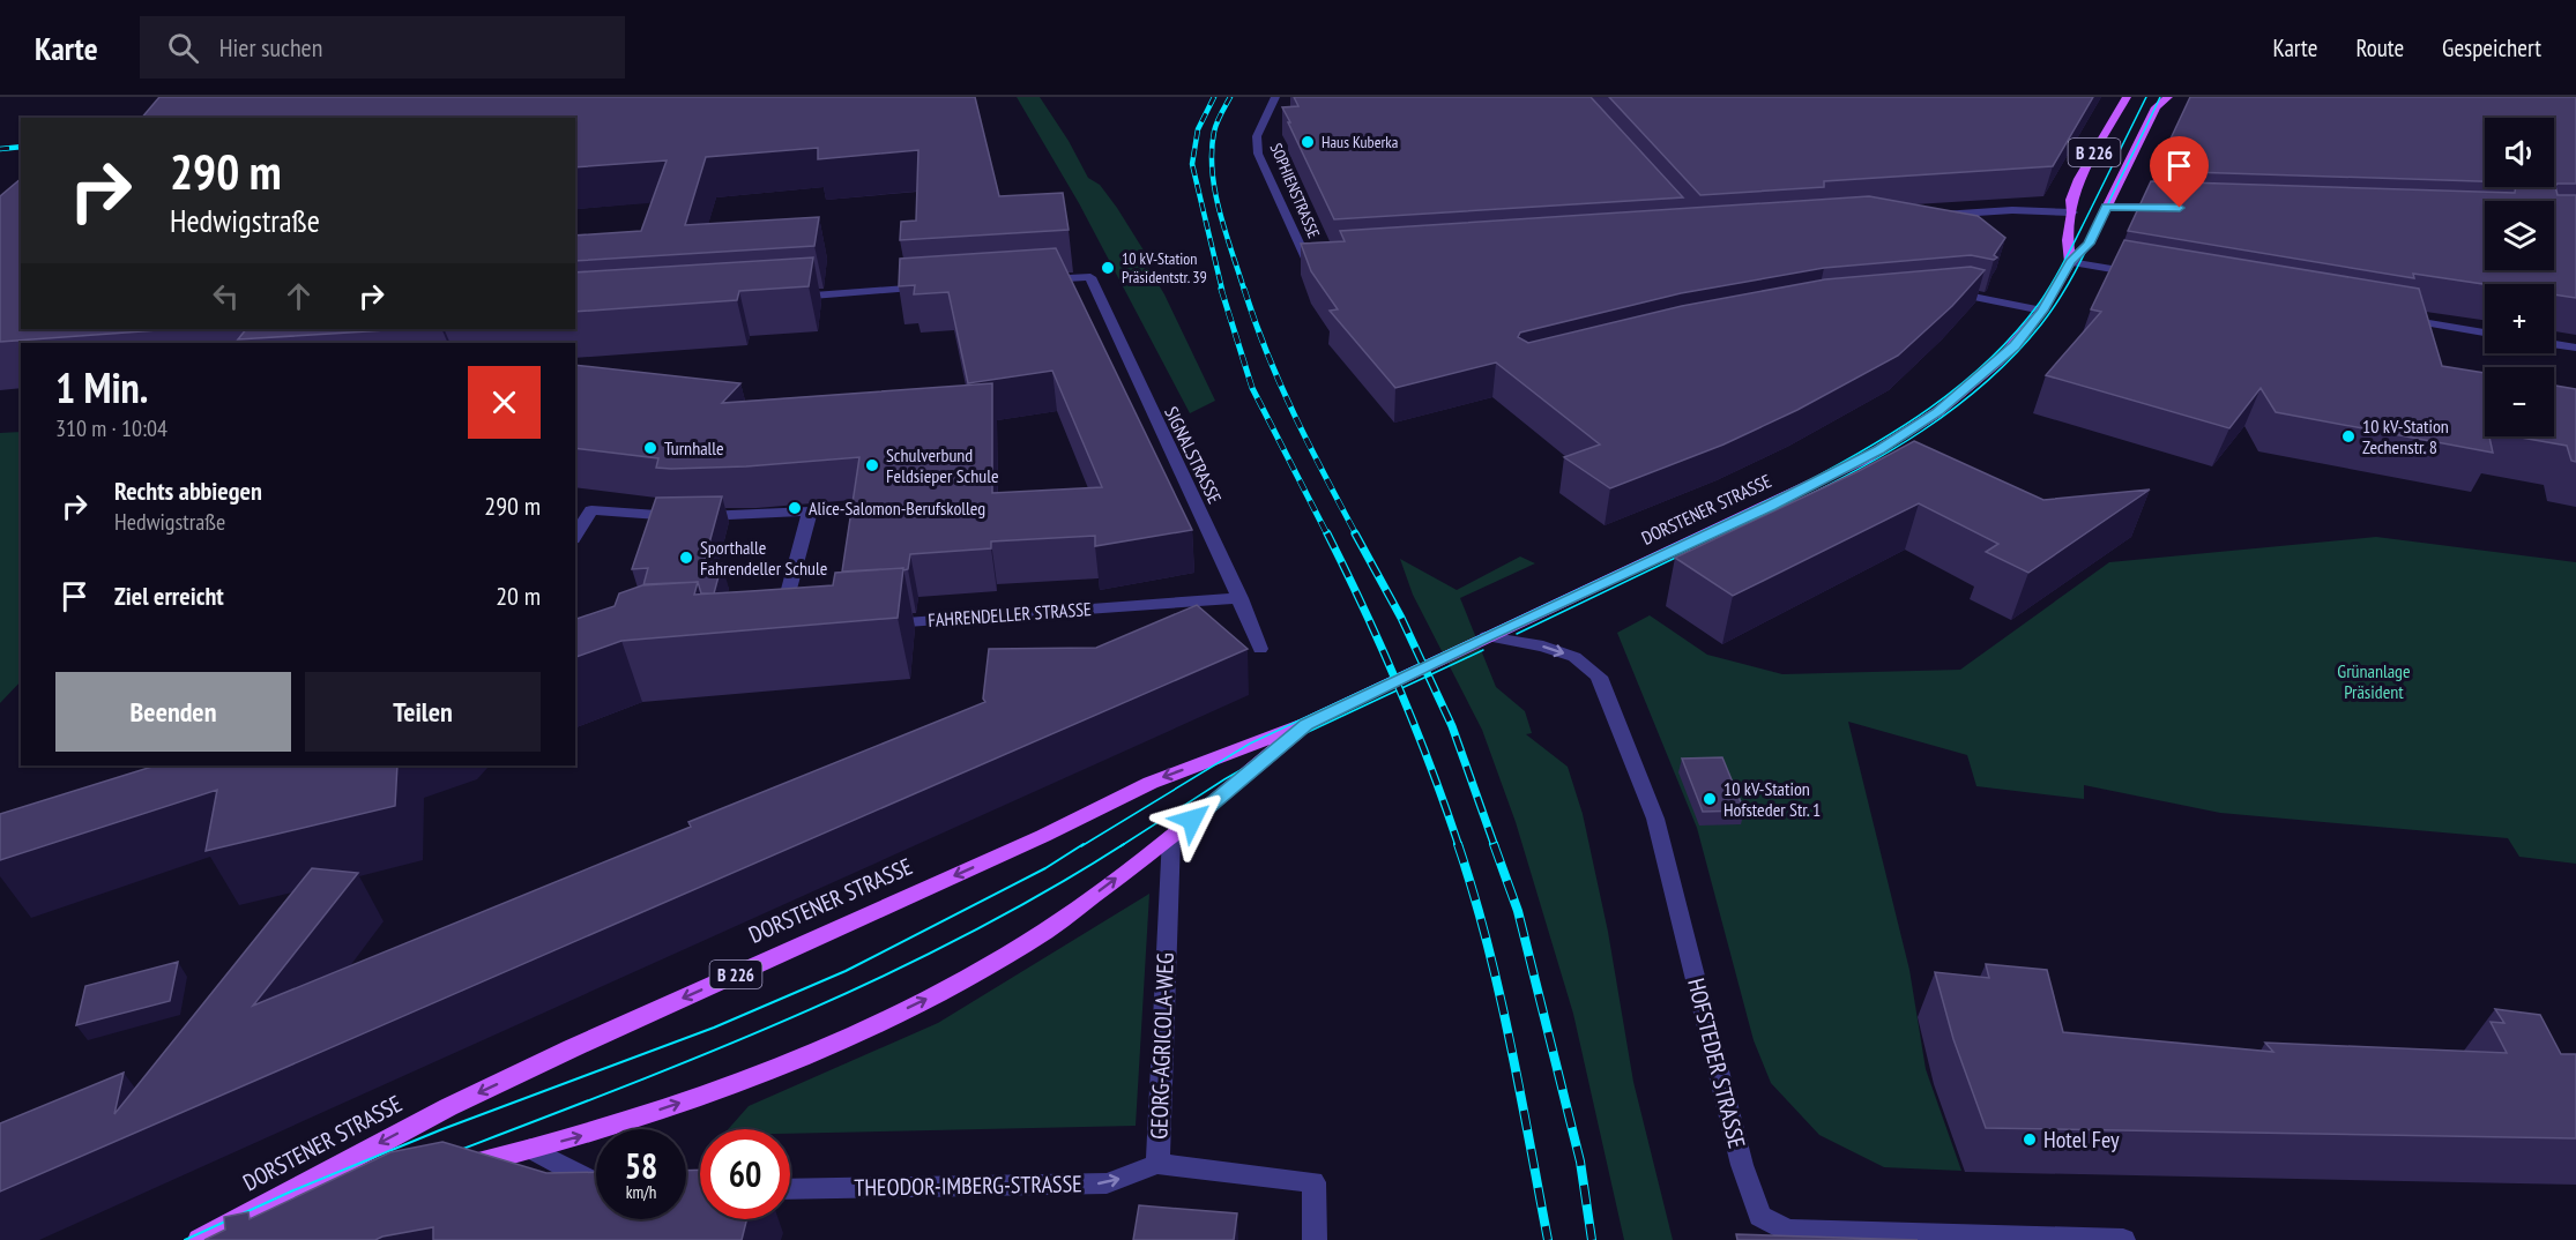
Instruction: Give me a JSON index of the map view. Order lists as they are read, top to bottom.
{
  "streets": {
    "main road": ["B 226", "DORSTENER STRASSE"],
    "street": [
      "SOPHIENSTRASSE",
      "SIGNALSTRASSE",
      "FAHRENDELLER STRASSE",
      "GEORG-AGRICOLA-WEG",
      "HOFSTEDER STRASSE",
      "THEODOR-IMBERG-STRASSE"
    ]
  },
  "crossings": [
    ["B 226", "DORSTENER STRASSE"],
    ["SIGNALSTRASSE", "FAHRENDELLER STRASSE"],
    ["DORSTENER STRASSE", "GEORG-AGRICOLA-WEG"],
    ["DORSTENER STRASSE", "HOFSTEDER STRASSE"],
    ["GEORG-AGRICOLA-WEG", "THEODOR-IMBERG-STRASSE"]
  ],
  "one_way": ["HOFSTEDER STRASSE", "THEODOR-IMBERG-STRASSE"],
  "parks": ["Grünanlage Präsident"],
  "places": [
    "Haus Kuberka",
    "10 kV-Station Präsidentstr. 39",
    "10 kV-Station Zechenstr. 8",
    "Turnhalle",
    "Schulverbund Feldsieper Schule",
    "Alice-Salomon-Berufskolleg",
    "Sporthalle Fahrendeller Schule",
    "10 kV-Station Hofsteder Str. 1",
    "Hotel Fey"
  ],
  "page": {
    "header": "Karte",
    "search": "Hier suchen",
    "nav": ["Karte", "Route", "Gespeichert"],
    "map_buttons": ["+", "−"],
    "turn": ["290 m", "Hedwigstraße"],
    "heading": ["1 Min.", "310 m · 10:04"],
    "list": [
      {
        "name": "Rechts abbiegen",
        "note": "Hedwigstraße",
        "value": "290 m"
      },
      {
        "name": "Ziel erreicht",
        "value": "20 m"
      }
    ],
    "buttons": ["Beenden", "Teilen"],
    "speed": "58 km/h",
    "limit": "60"
  }
}
